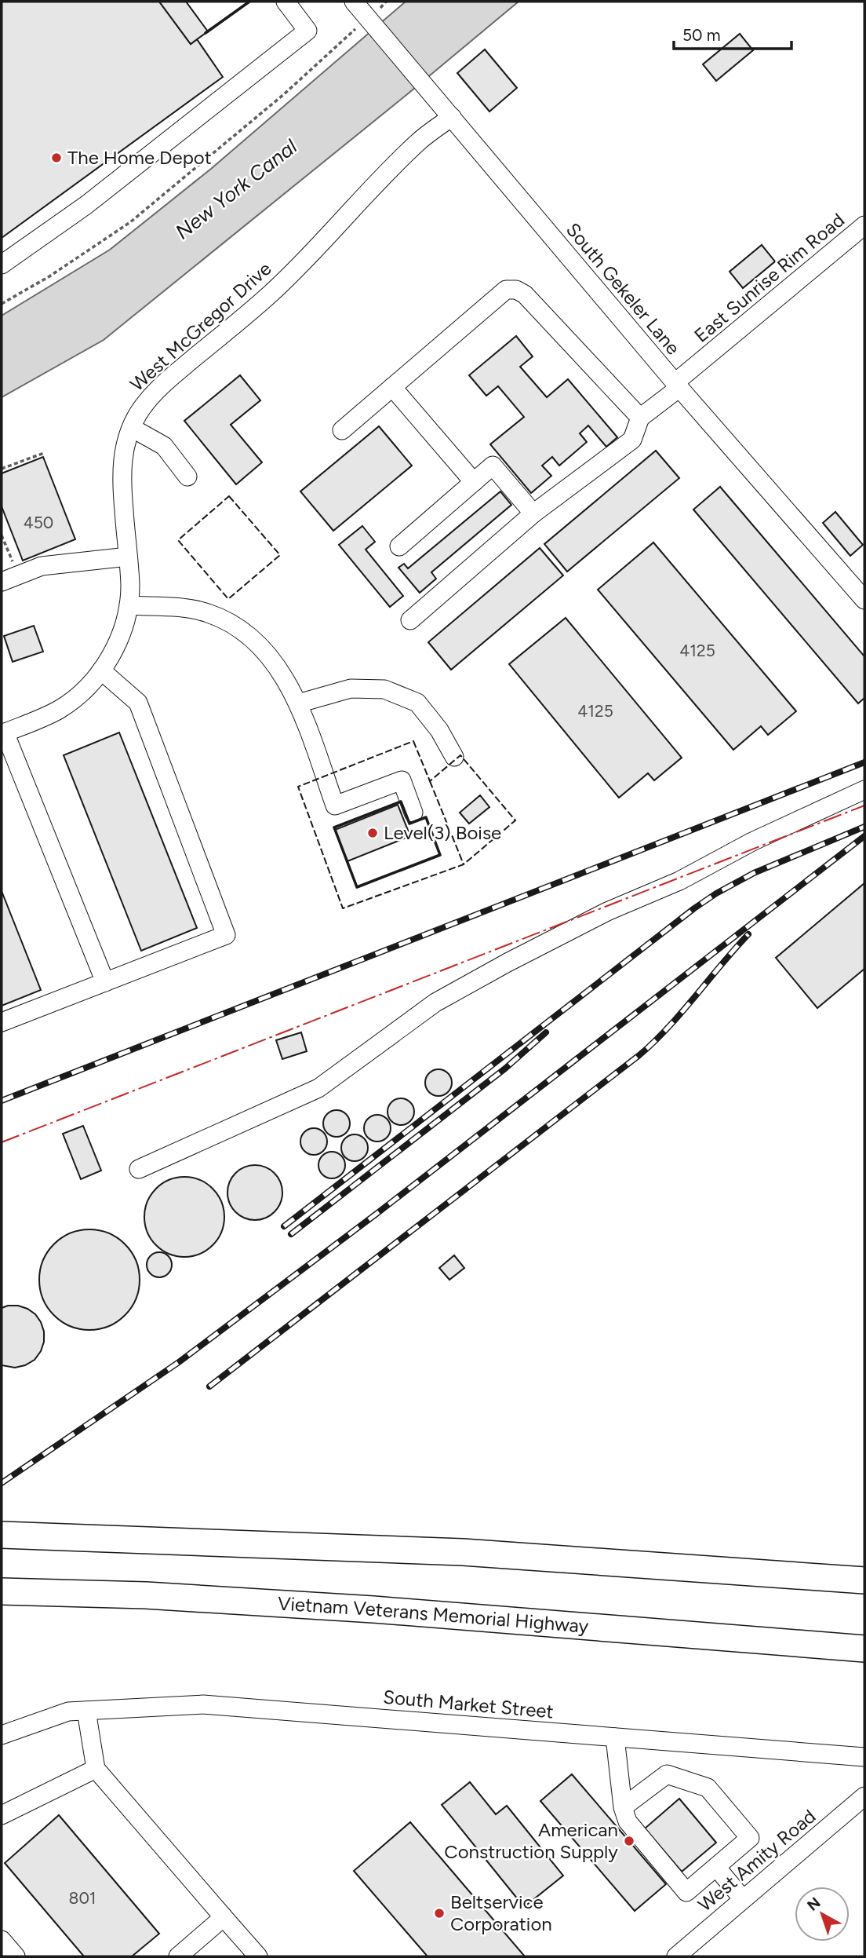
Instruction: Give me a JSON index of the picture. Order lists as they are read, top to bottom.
{
  "streets": {
    "highway": ["Vietnam Veterans Memorial Highway"],
    "street": [
      "East Sunrise Rim Road",
      "South Gekeler Lane",
      "West McGregor Drive",
      "South Market Street",
      "West Amity Road"
    ]
  },
  "crossings": [
    ["East Sunrise Rim Road", "South Gekeler Lane"],
    ["South Gekeler Lane", "West McGregor Drive"]
  ],
  "water": ["New York Canal"],
  "places": [
    "The Home Depot",
    "Level(3) Boise",
    "American Construction Supply",
    "Beltservice Corporation"
  ],
  "house_numbers": [
    "450",
    "4125",
    "4125",
    "801"
  ],
  "scale_bar": "50 m",
  "north": "top left"
}
